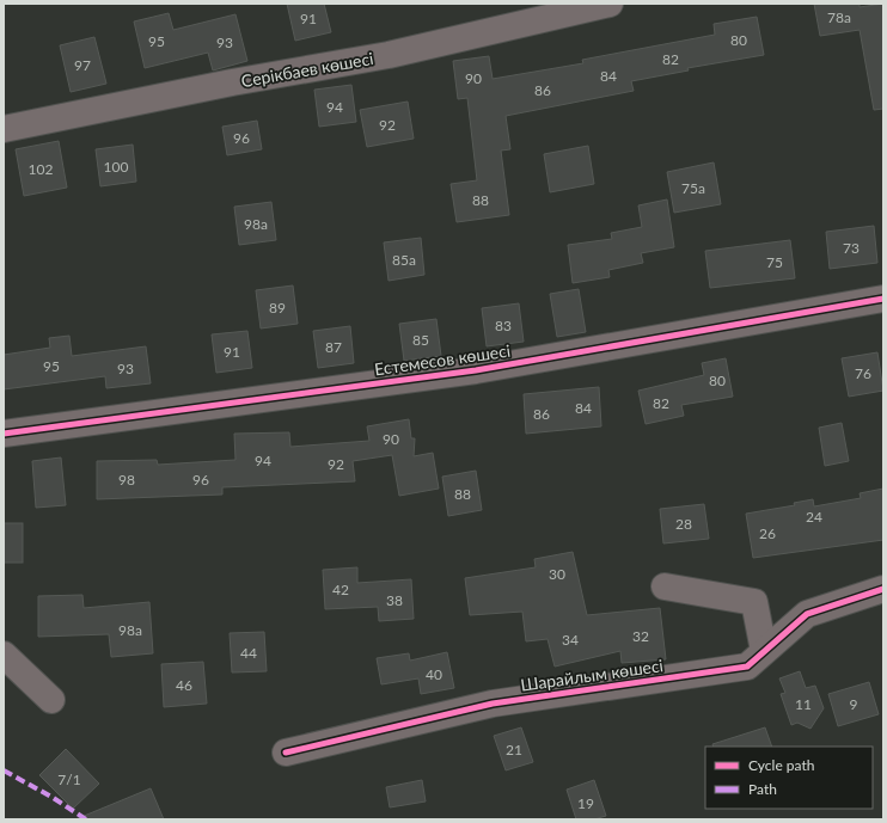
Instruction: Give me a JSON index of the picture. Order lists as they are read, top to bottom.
{
  "streets": {
    "street": ["Серікбаев көшесі", "Естемесов көшесі", "Шарайлым көшесі"]
  },
  "house_numbers": [
    "78а",
    "91",
    "80",
    "95",
    "93",
    "82",
    "97",
    "84",
    "90",
    "86",
    "94",
    "92",
    "96",
    "100",
    "102",
    "75а",
    "88",
    "98а",
    "73",
    "85а",
    "75",
    "89",
    "83",
    "85",
    "87",
    "91",
    "95",
    "93",
    "76",
    "80",
    "82",
    "84",
    "86",
    "90",
    "94",
    "92",
    "98",
    "96",
    "88",
    "24",
    "28",
    "26",
    "30",
    "42",
    "38",
    "98а",
    "32",
    "34",
    "44",
    "40",
    "46",
    "11",
    "9",
    "21",
    "7/1",
    "19"
  ],
  "legend": ["Cycle path", "Path"]
}
